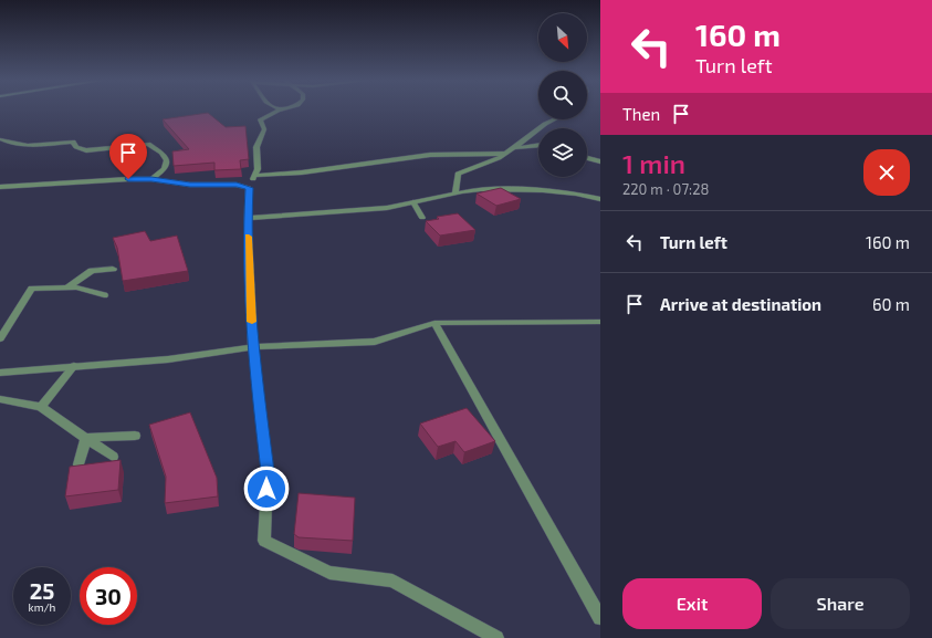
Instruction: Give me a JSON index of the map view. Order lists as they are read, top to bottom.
{
  "north": "bottom right",
  "page": {
    "turn": ["160 m", "Turn left"],
    "then": "Then",
    "heading": ["1 min", "220 m · 07:28"],
    "list": [
      {
        "name": "Turn left",
        "value": "160 m"
      },
      {
        "name": "Arrive at destination",
        "value": "60 m"
      }
    ],
    "speed": "25 km/h",
    "limit": "30",
    "buttons": ["Exit", "Share"]
  }
}
